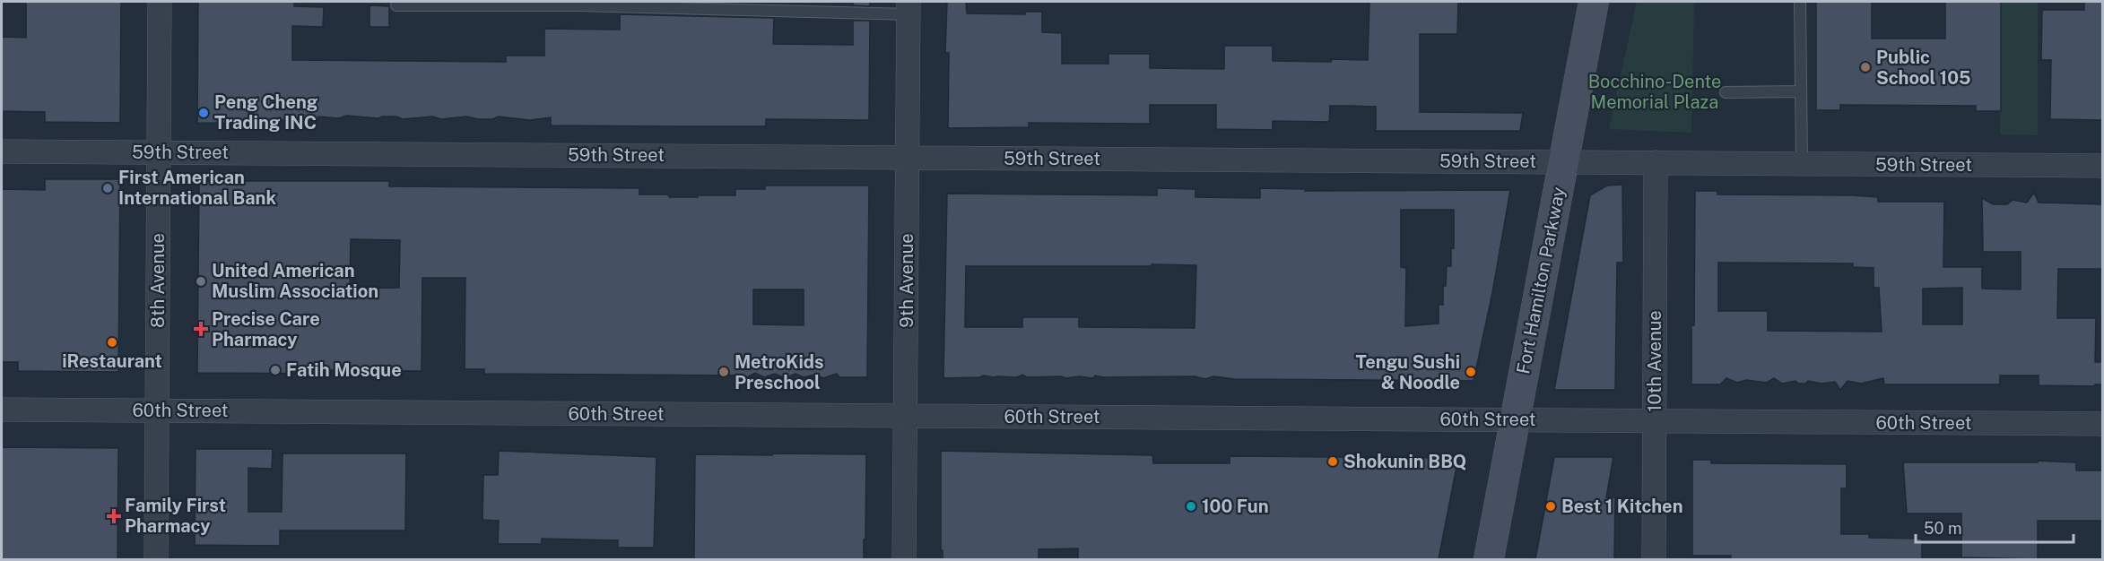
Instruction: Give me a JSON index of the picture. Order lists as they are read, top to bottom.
{
  "streets": {
    "main road": ["Fort Hamilton Parkway"],
    "street": [
      "59th Street",
      "8th Avenue",
      "9th Avenue",
      "10th Avenue",
      "60th Street"
    ]
  },
  "crossings": [
    ["59th Street", "8th Avenue"],
    ["59th Street", "9th Avenue"],
    ["59th Street", "Fort Hamilton Parkway"],
    ["59th Street", "10th Avenue"],
    ["8th Avenue", "60th Street"],
    ["9th Avenue", "60th Street"],
    ["Fort Hamilton Parkway", "60th Street"],
    ["10th Avenue", "60th Street"]
  ],
  "parks": ["Bocchino-Dente Memorial Plaza"],
  "places": {
    "other": [
      "Public School 105",
      "Peng Cheng Trading INC",
      "First American International Bank",
      "United American Muslim Association",
      "iRestaurant",
      "Fatih Mosque",
      "MetroKids Preschool",
      "Tengu Sushi & Noodle",
      "Shokunin BBQ",
      "100 Fun",
      "Best 1 Kitchen"
    ],
    "health": ["Precise Care Pharmacy", "Family First Pharmacy"]
  },
  "scale_bar": "50 m"
}
